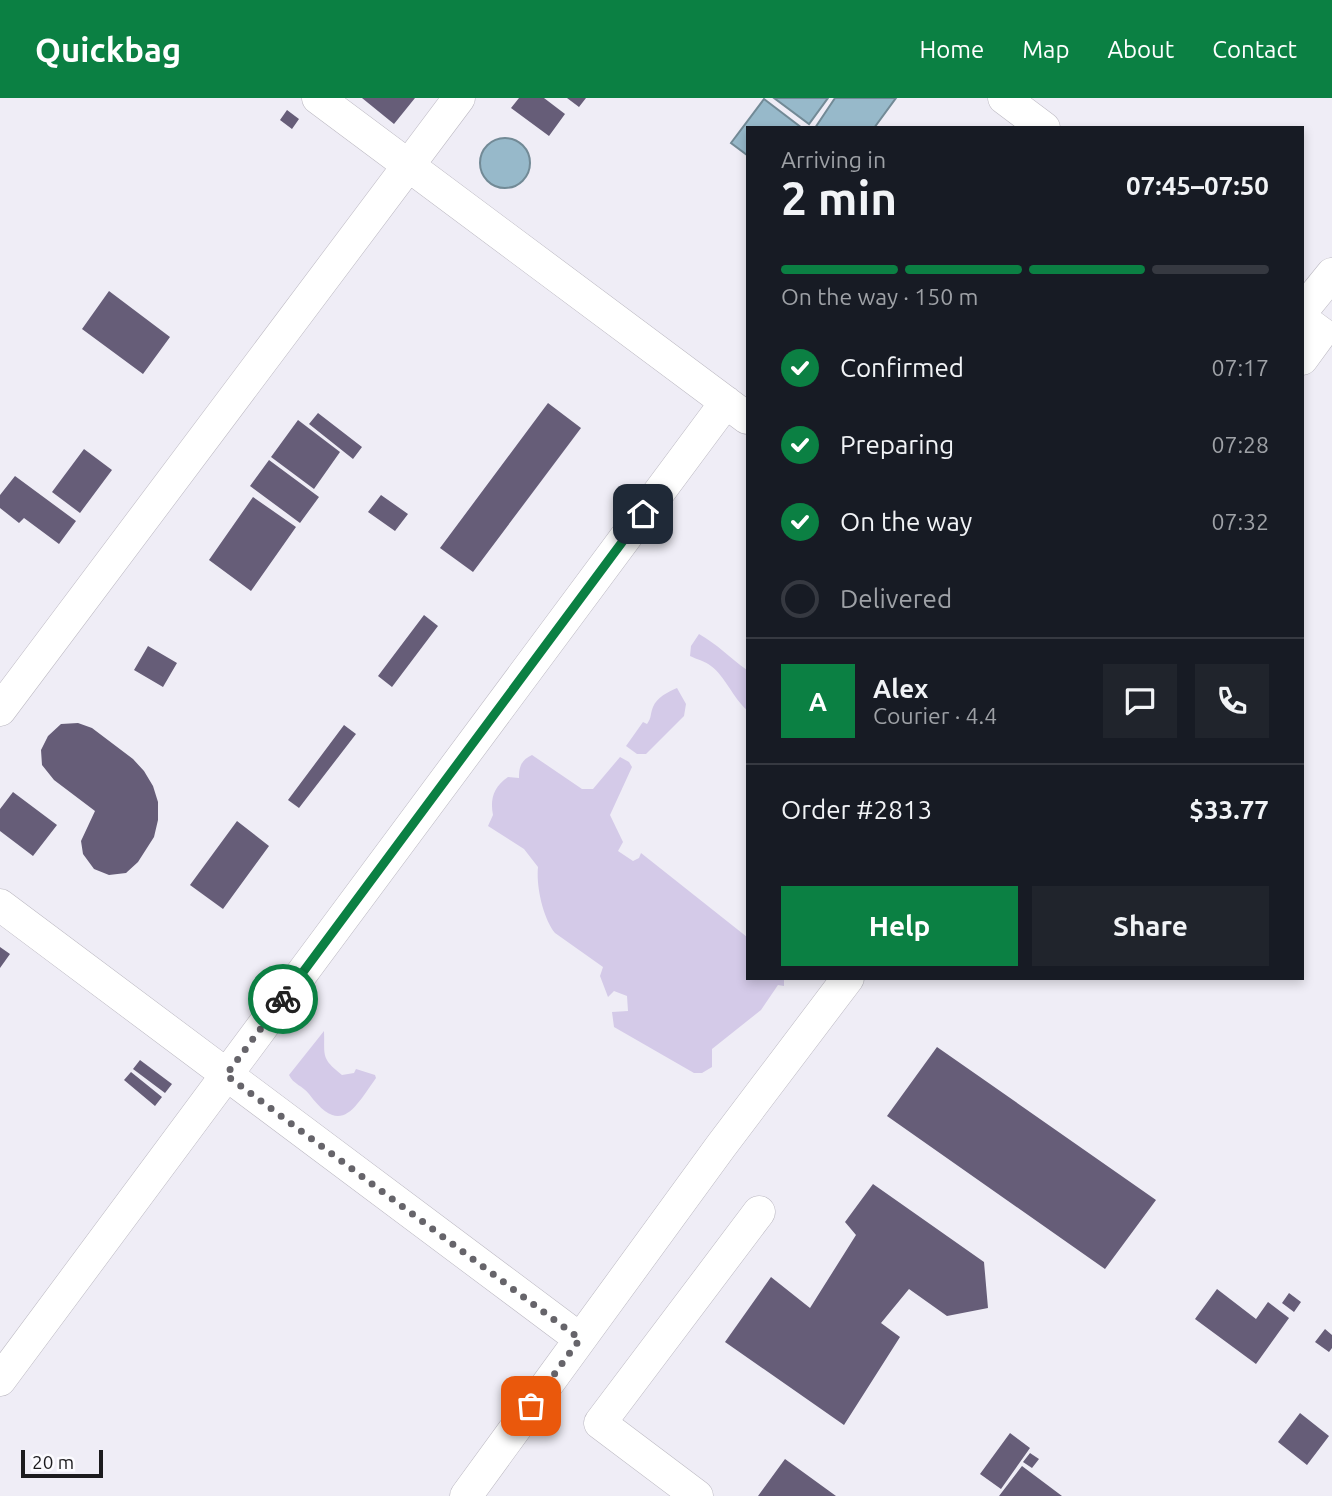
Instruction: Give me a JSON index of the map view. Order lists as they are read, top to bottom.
{
  "scale_bar": "20 m",
  "page": {
    "header": "Quickbag",
    "nav": [
      "Home",
      "Map",
      "About",
      "Contact"
    ],
    "heading": ["2 min", "Arriving in", "07:45–07:50"],
    "panel": [
      "Alex",
      "Courier · 4.4",
      "Order #2813",
      "$33.77"
    ],
    "bar": "On the way · 150 m",
    "list": [
      ["Confirmed", "07:17"],
      ["Preparing", "07:28"],
      ["On the way", "07:32"],
      "Delivered"
    ],
    "round": "A",
    "buttons": ["Help", "Share"],
    "scale": "20 m"
  }
}
